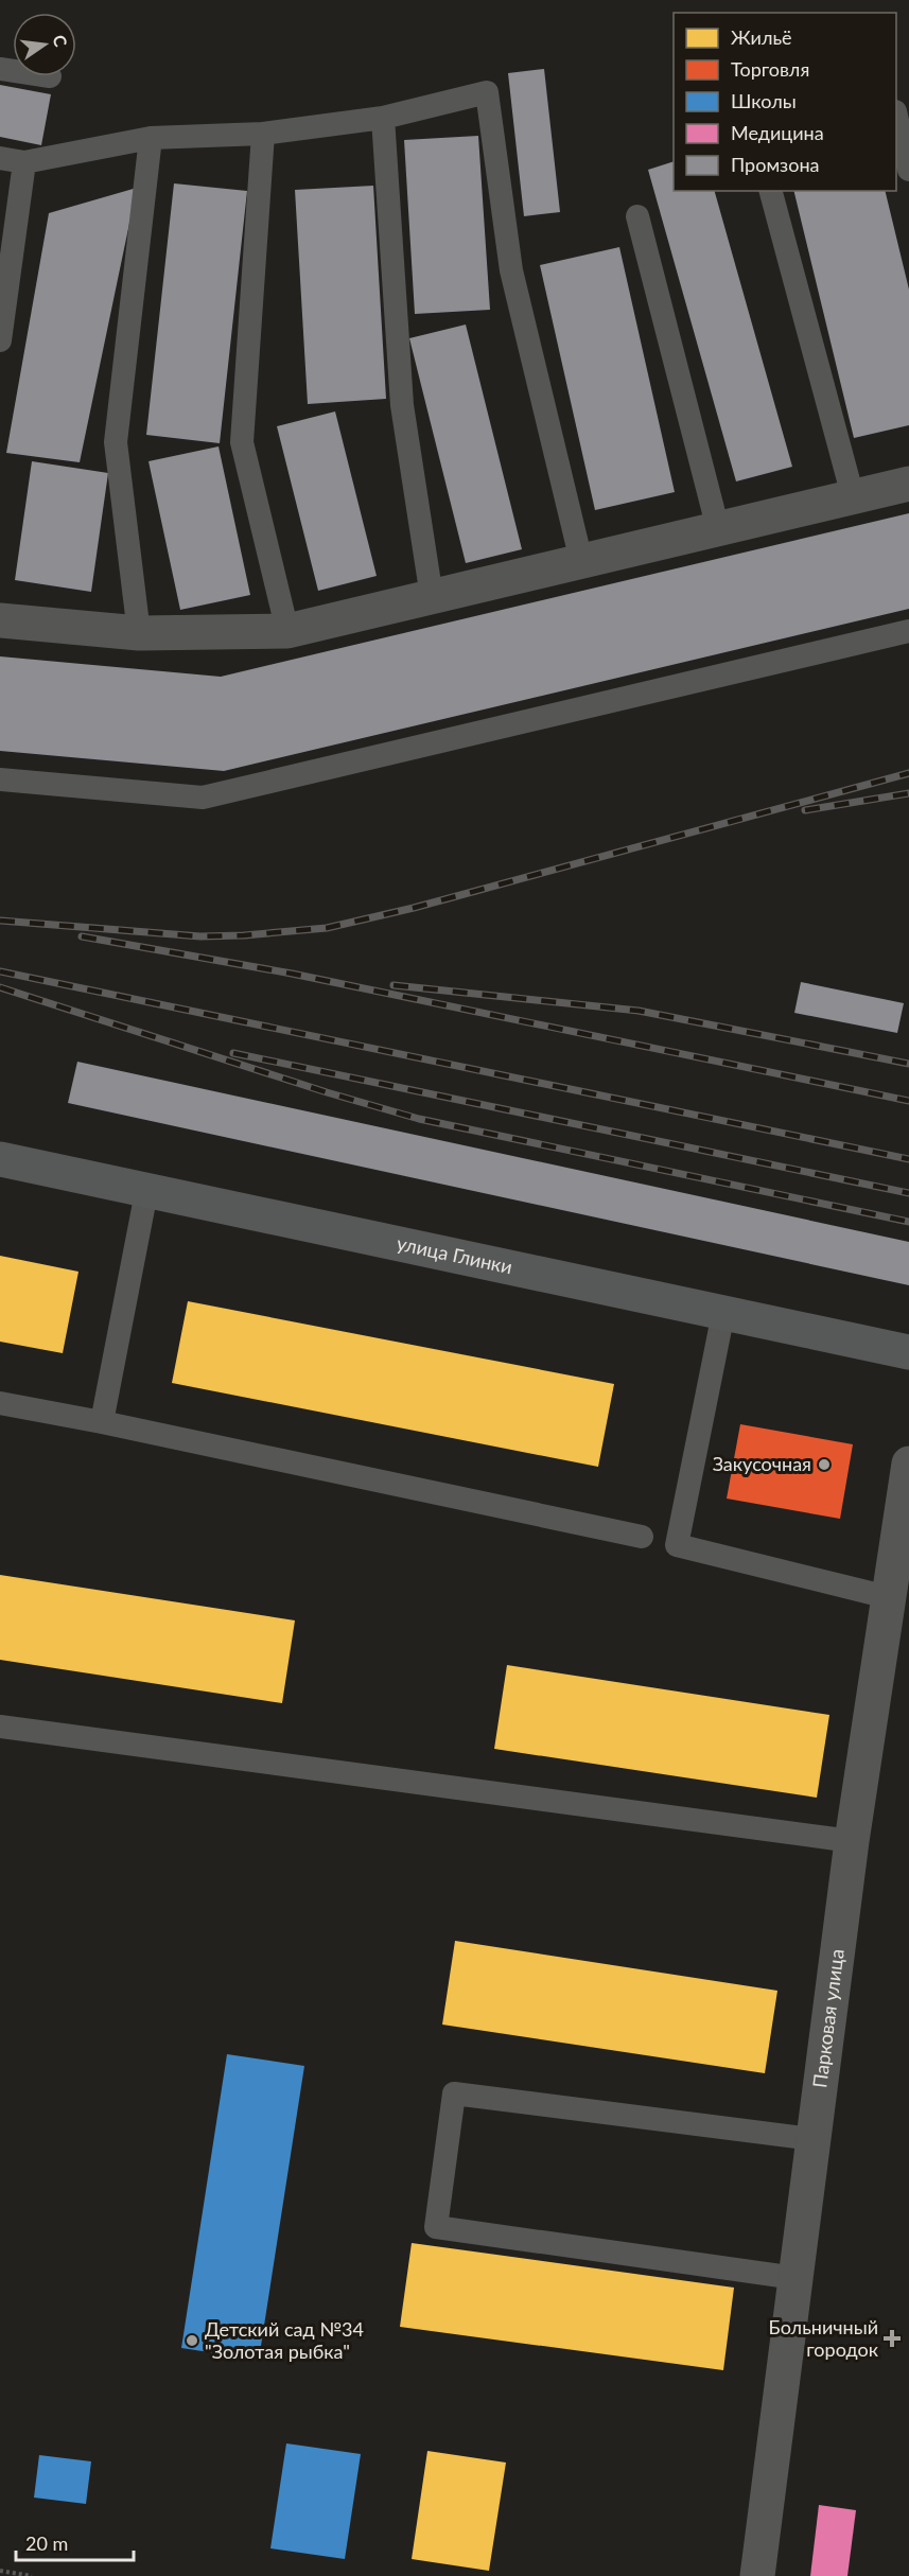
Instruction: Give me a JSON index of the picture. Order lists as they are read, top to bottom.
{
  "streets": {
    "street": ["улица Глинки", "Парковая улица"]
  },
  "places": {
    "other": ["Закусочная", "Детский сад №34 \"Золотая рыбка\""],
    "health": ["Больничный городок"]
  },
  "legend": [
    "Жильё",
    "Торговля",
    "Школы",
    "Медицина",
    "Промзона"
  ],
  "scale_bar": "20 m",
  "north": "right"
}
